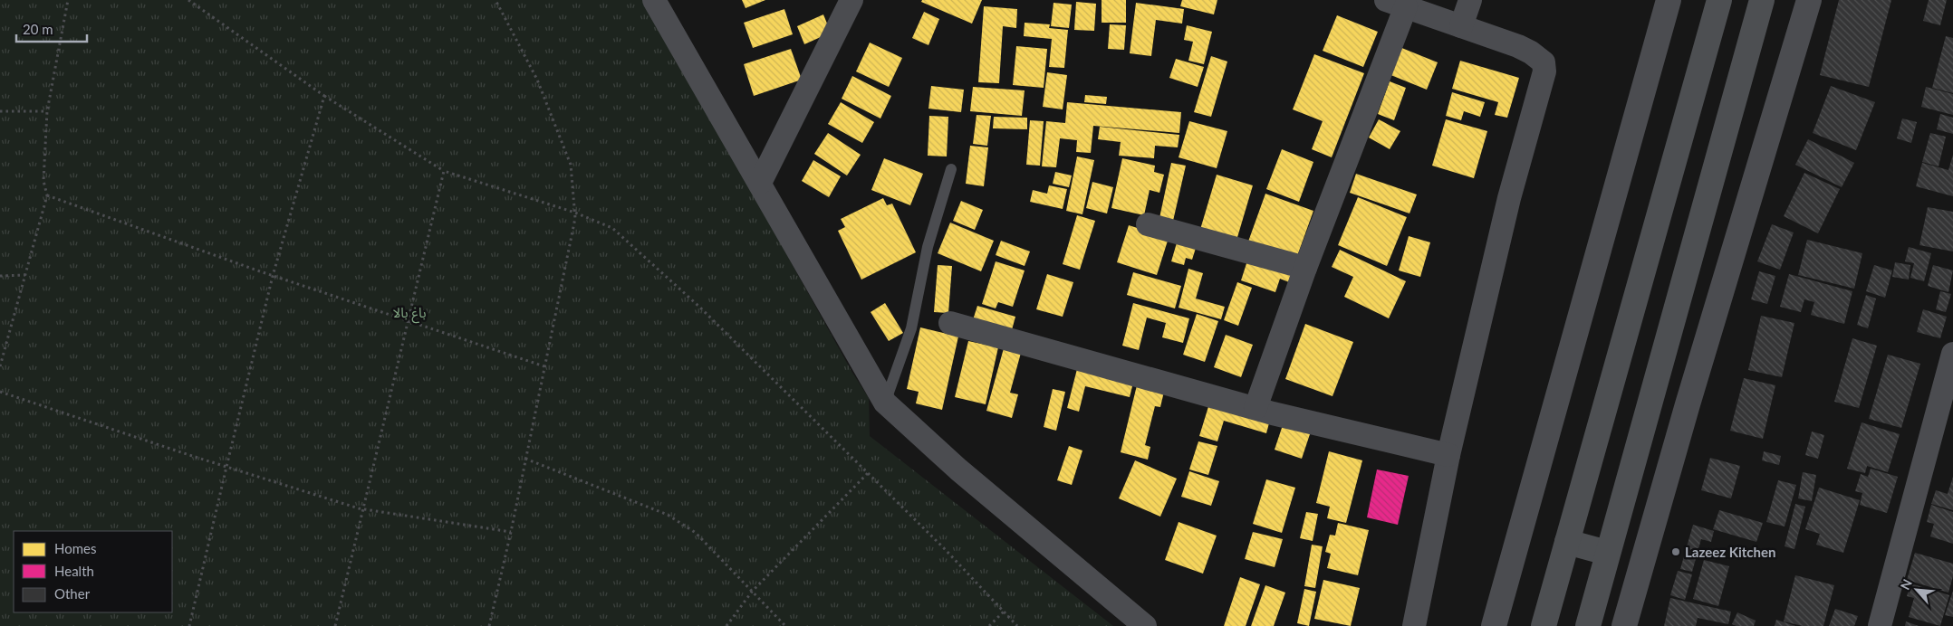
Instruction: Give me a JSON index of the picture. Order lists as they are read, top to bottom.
{
  "parks": ["باغ بالا"],
  "places": ["Lazeez Kitchen"],
  "legend": ["Homes", "Health", "Other"],
  "scale_bar": "20 m",
  "north": "top left"
}
